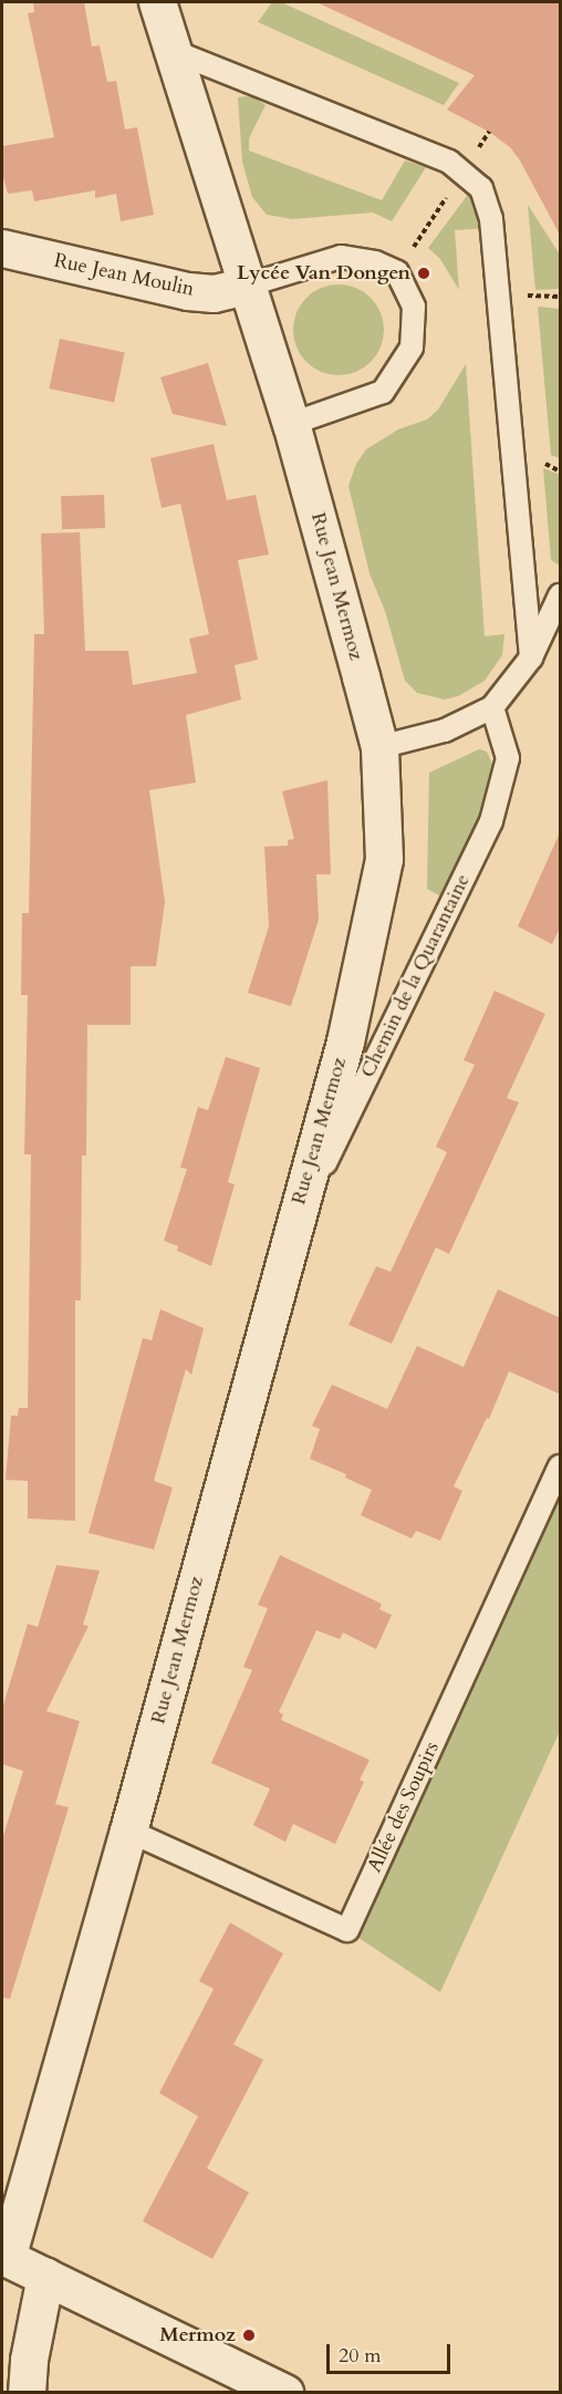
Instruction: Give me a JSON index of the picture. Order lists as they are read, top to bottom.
{
  "streets": {
    "street": ["Rue Jean Moulin", "Rue Jean Mermoz"],
    "lane": ["Chemin de la Quarantaine", "Allée des Soupirs"]
  },
  "crossings": [
    ["Rue Jean Moulin", "Rue Jean Mermoz"],
    ["Rue Jean Mermoz", "Chemin de la Quarantaine"],
    ["Rue Jean Mermoz", "Allée des Soupirs"]
  ],
  "places": ["Lycée Van Dongen", "Mermoz"],
  "scale_bar": "20 m"
}
